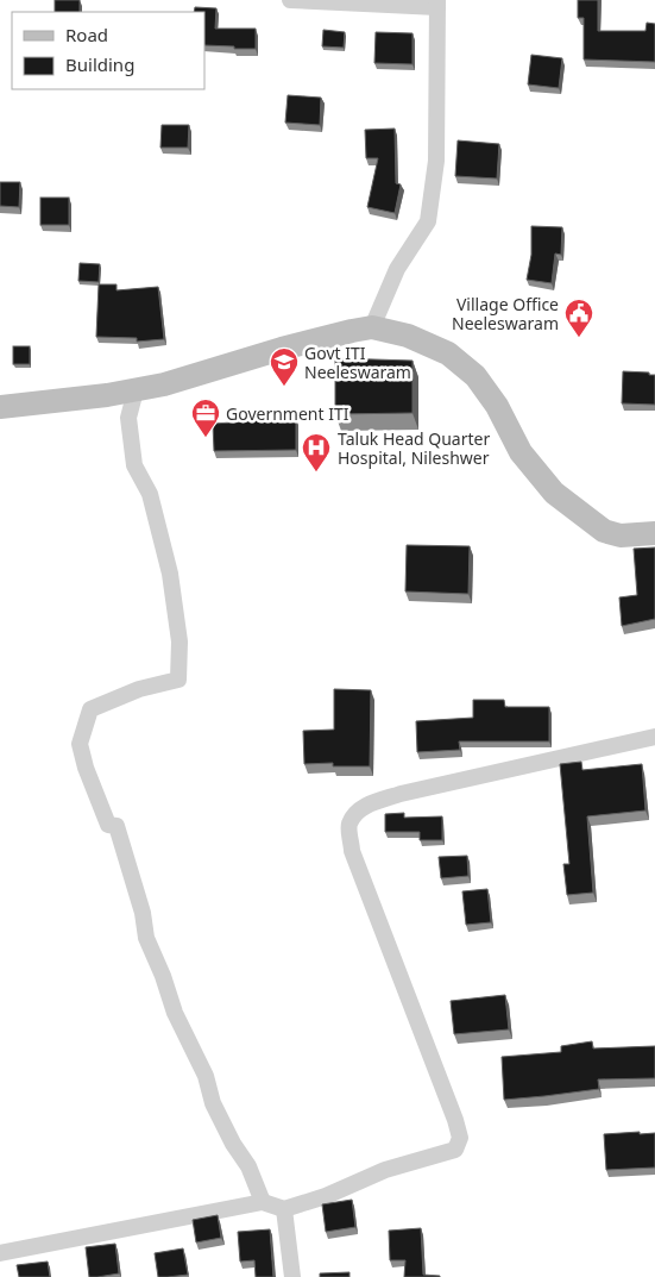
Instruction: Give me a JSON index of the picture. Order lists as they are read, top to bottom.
{
  "places": {
    "public building": ["Village Office Neeleswaram"],
    "school or university": ["Govt ITI Neeleswaram"],
    "office": ["Government ITI"],
    "hospital": ["Taluk Head Quarter Hospital, Nileshwer"]
  },
  "legend": ["Road", "Building"]
}
